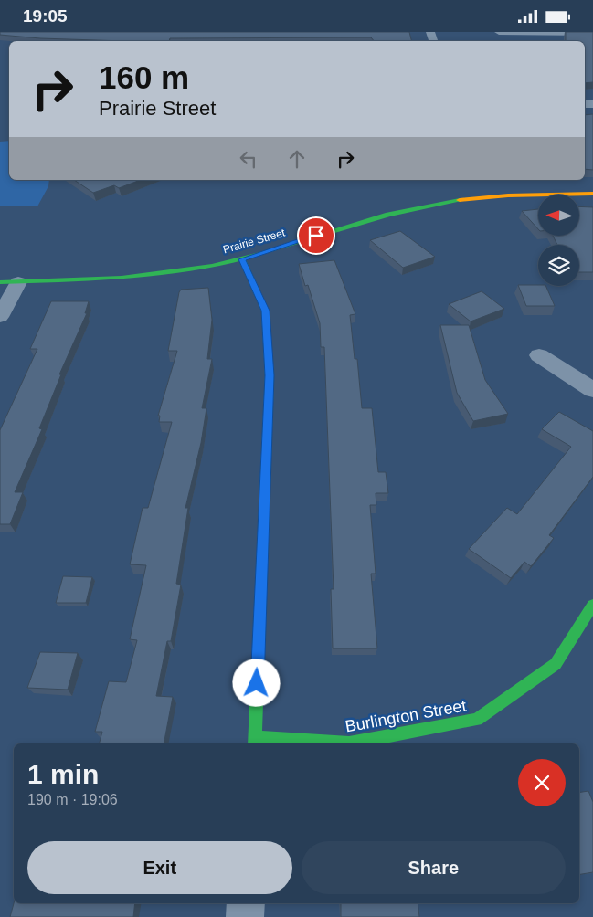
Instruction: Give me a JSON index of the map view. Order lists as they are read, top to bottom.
{
  "streets": {
    "street": ["Prairie Street", "Burlington Street"]
  },
  "north": "left",
  "page": {
    "status": "19:05",
    "turn": ["160 m", "Prairie Street"],
    "heading": ["1 min", "190 m · 19:06"],
    "buttons": ["Exit", "Share"]
  }
}
